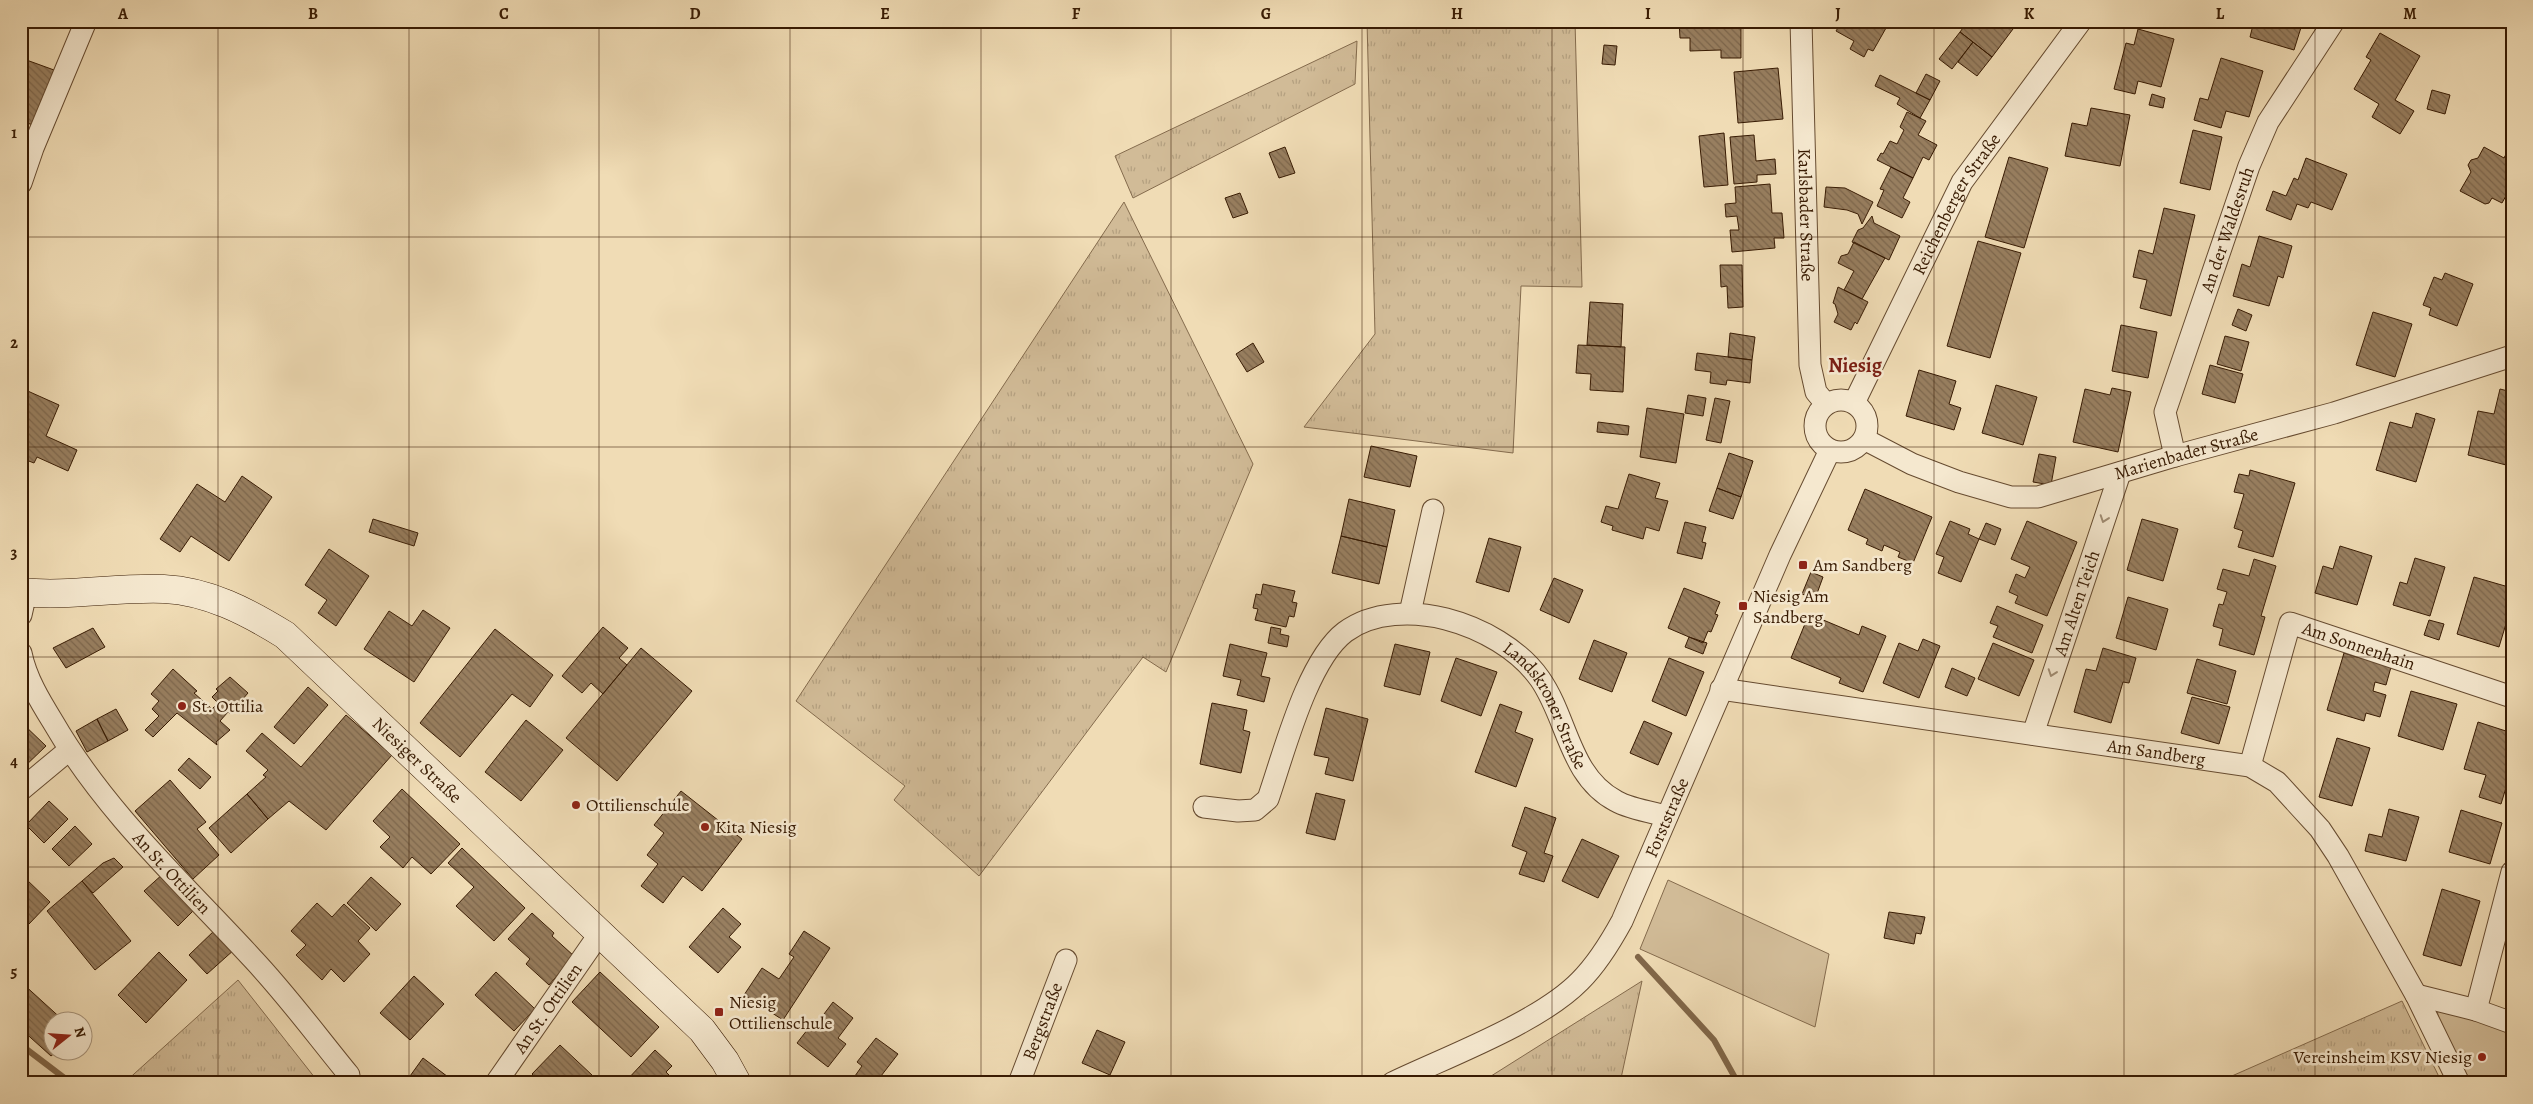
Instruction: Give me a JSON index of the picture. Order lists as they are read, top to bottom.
{
  "streets": {
    "main road": ["Niesiger Straße"],
    "street": [
      "Reichenberger Straße",
      "Karlsbader Straße",
      "An der Waldesruh",
      "Marienbader Straße",
      "Am Alten Teich",
      "Am Sonnenhain",
      "Landskroner Straße",
      "Am Sandberg",
      "Forststraße",
      "An St. Ottilien",
      "Bergstraße"
    ]
  },
  "crossings": [
    ["Reichenberger Straße", "Karlsbader Straße"],
    ["Reichenberger Straße", "Marienbader Straße"],
    ["Reichenberger Straße", "Forststraße"],
    ["Karlsbader Straße", "Marienbader Straße"],
    ["Karlsbader Straße", "Forststraße"],
    ["An der Waldesruh", "Marienbader Straße"],
    ["Marienbader Straße", "Am Alten Teich"],
    ["Marienbader Straße", "Forststraße"],
    ["Am Alten Teich", "Am Sandberg"],
    ["Am Sonnenhain", "Am Sandberg"],
    ["Landskroner Straße", "Forststraße"],
    ["Am Sandberg", "Forststraße"],
    ["Niesiger Straße", "An St. Ottilien"]
  ],
  "one_way": ["Am Alten Teich"],
  "districts": ["Niesig"],
  "places": {
    "transit": ["Am Sandberg", "Niesig Am Sandberg", "Niesig Ottilienschule"],
    "other": [
      "St. Ottilia",
      "Ottilienschule",
      "Kita Niesig",
      "Vereinsheim KSV Niesig"
    ]
  },
  "north": "right",
  "grid": {
    "columns": [
      "A",
      "B",
      "C",
      "D",
      "E",
      "F",
      "G",
      "H",
      "I",
      "J",
      "K",
      "L",
      "M"
    ],
    "rows": [
      "1",
      "2",
      "3",
      "4",
      "5"
    ]
  }
}
